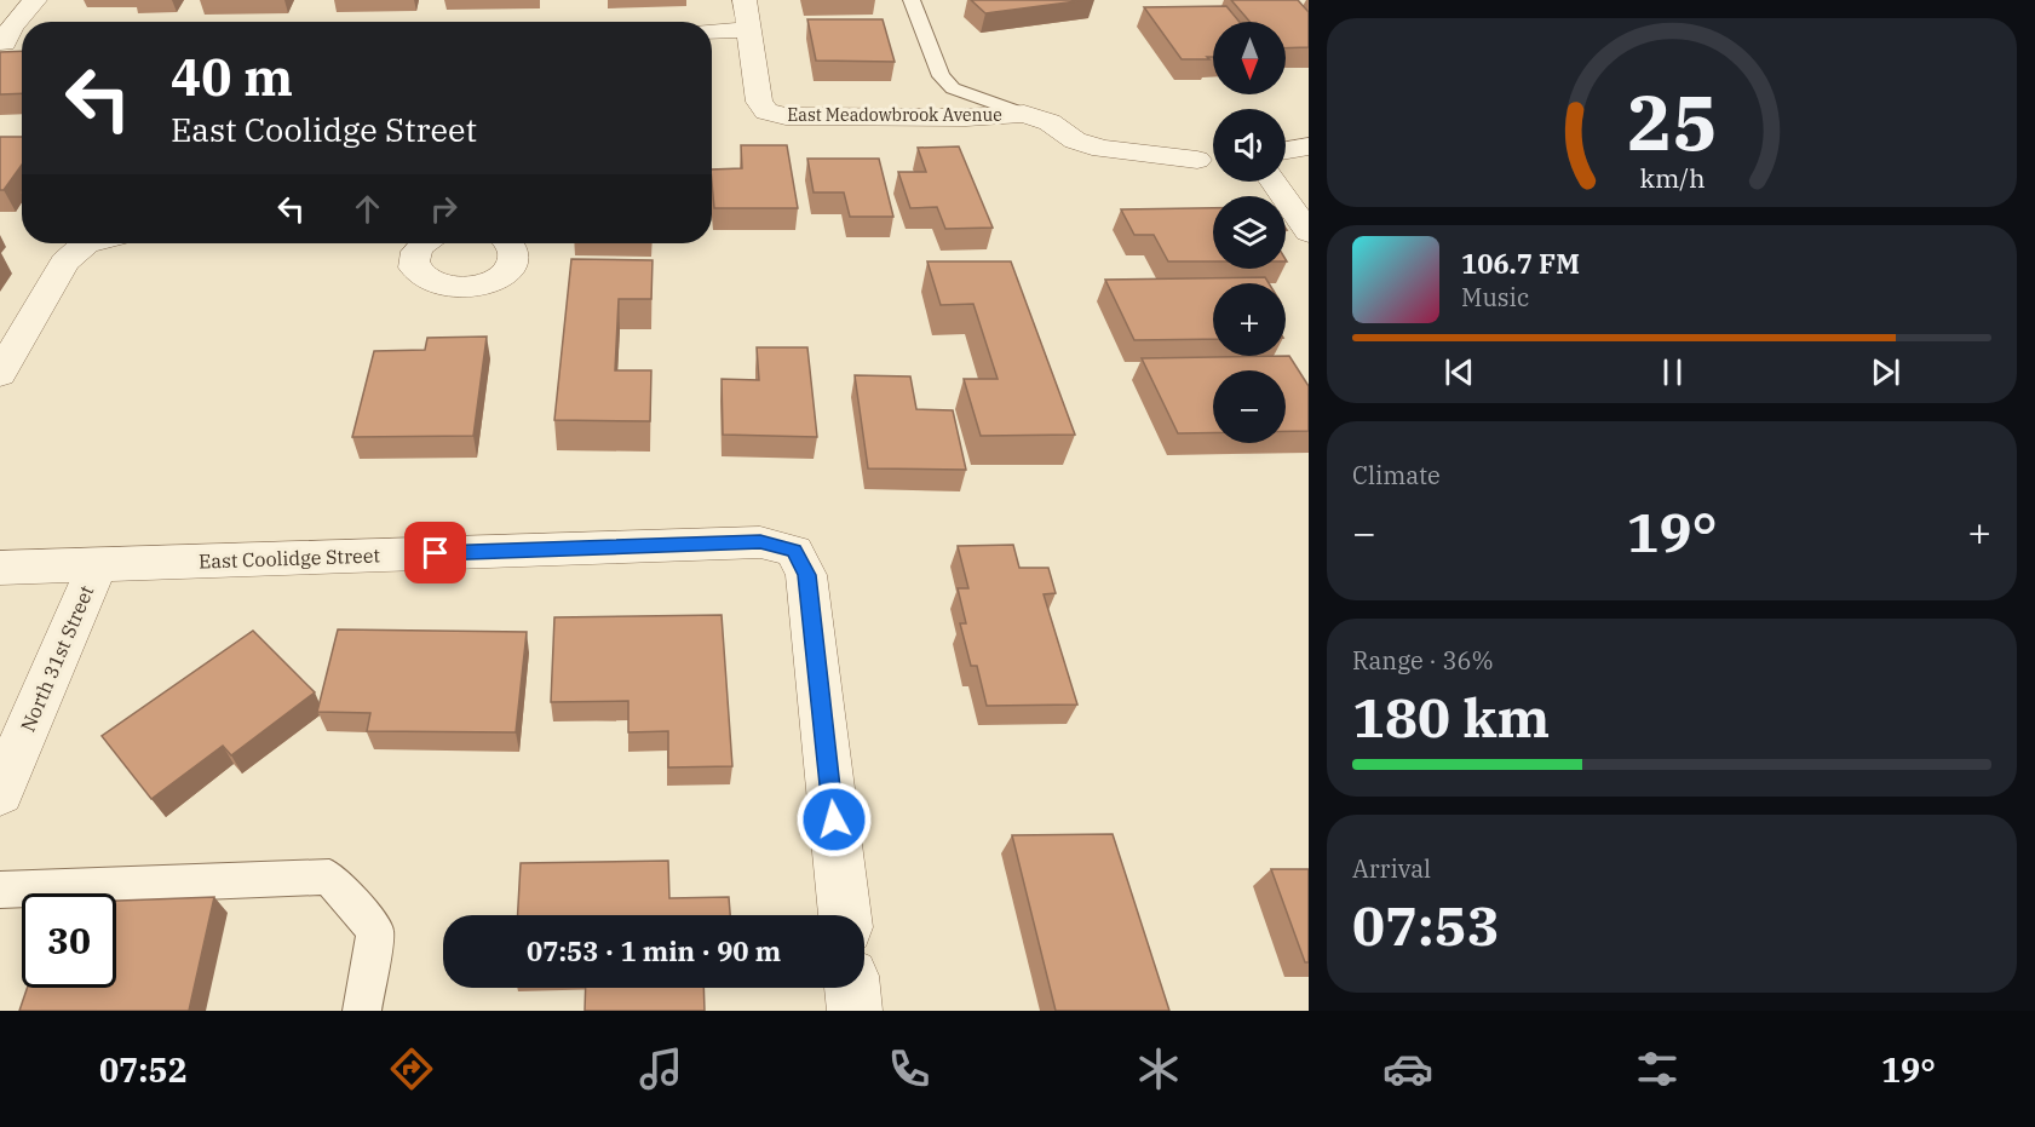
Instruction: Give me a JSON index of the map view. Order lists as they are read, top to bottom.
{
  "streets": {
    "street": ["East Meadowbrook Avenue", "East Coolidge Street", "North 31st Street"]
  },
  "crossings": [
    ["East Coolidge Street", "North 31st Street"]
  ],
  "north": "bottom",
  "page": {
    "map_buttons": ["+", "−"],
    "turn": ["40 m", "East Coolidge Street"],
    "song": ["106.7 FM", "Music"],
    "tile": [
      "Climate",
      ["Range · 36%", "180 km"],
      ["Arrival", "07:53"]
    ],
    "heat": ["−", "19°", "+"],
    "limit": "30",
    "trip": "07:53 · 1 min · 90 m",
    "tabs": ["07:52", "19°"],
    "gauge": ["25", "km/h"]
  }
}
